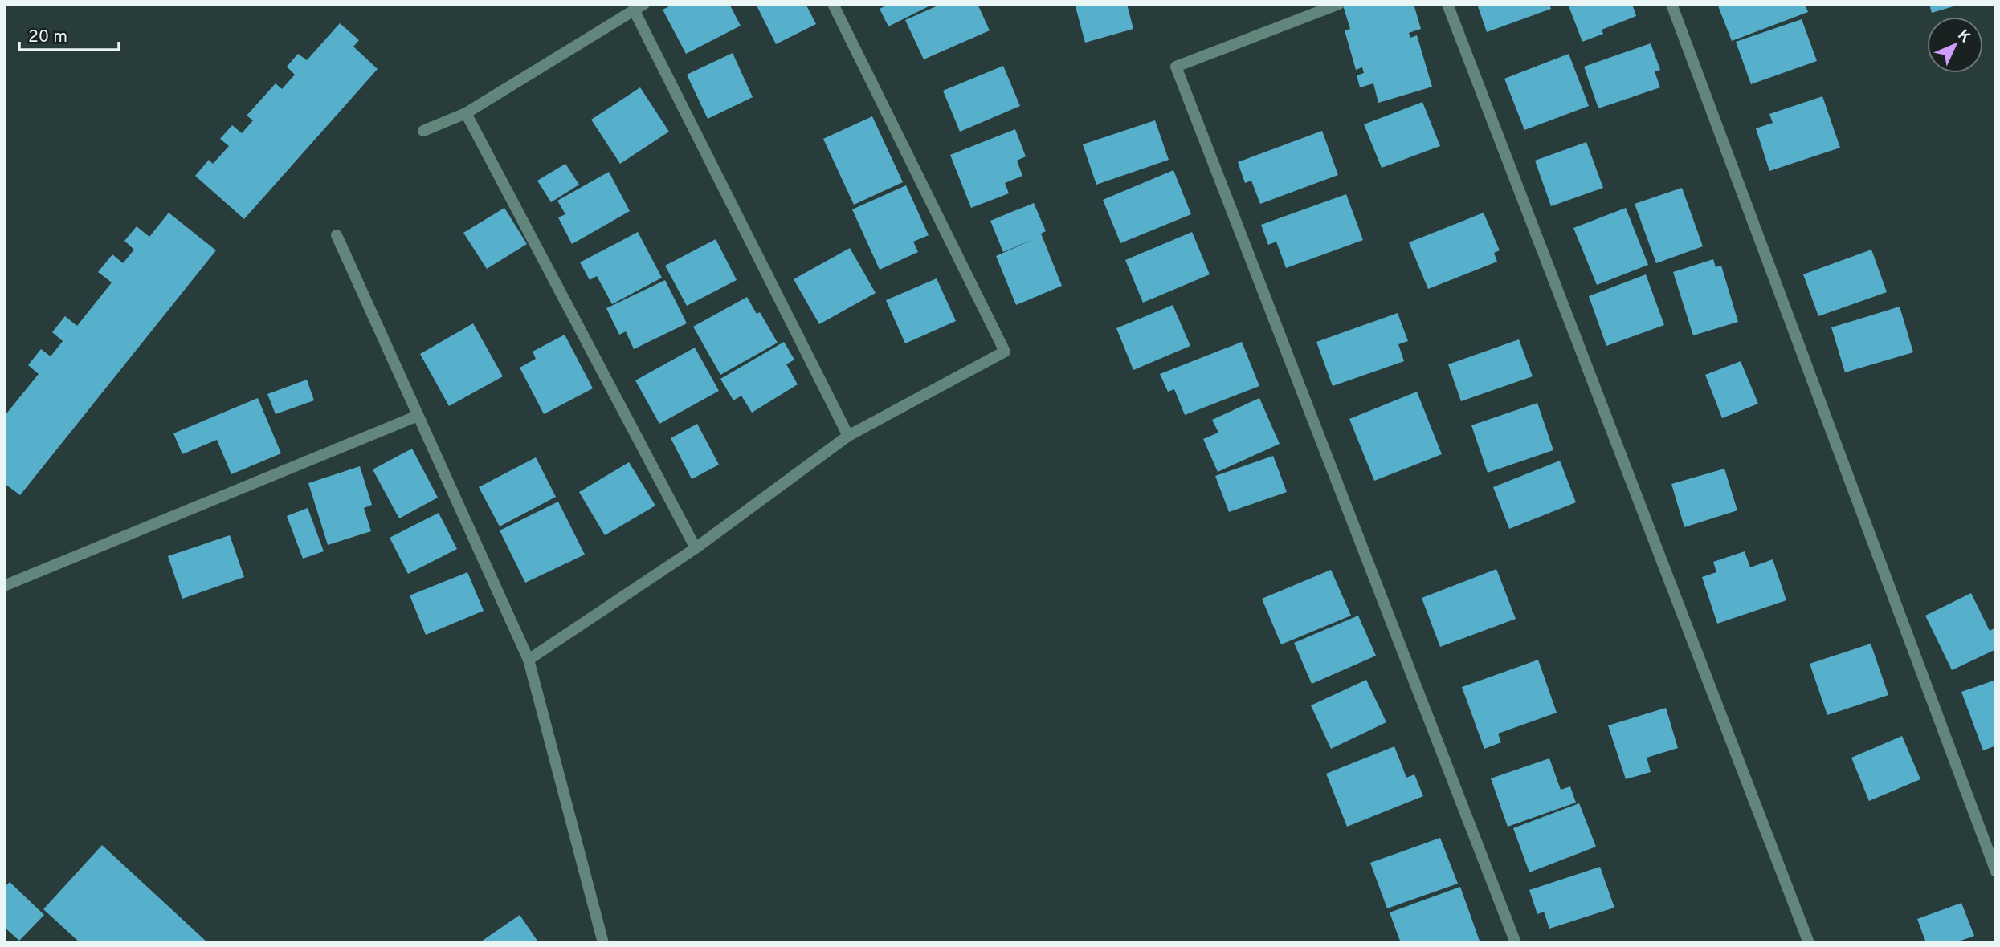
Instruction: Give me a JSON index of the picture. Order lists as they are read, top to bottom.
{
  "scale_bar": "20 m",
  "north": "top right"
}
